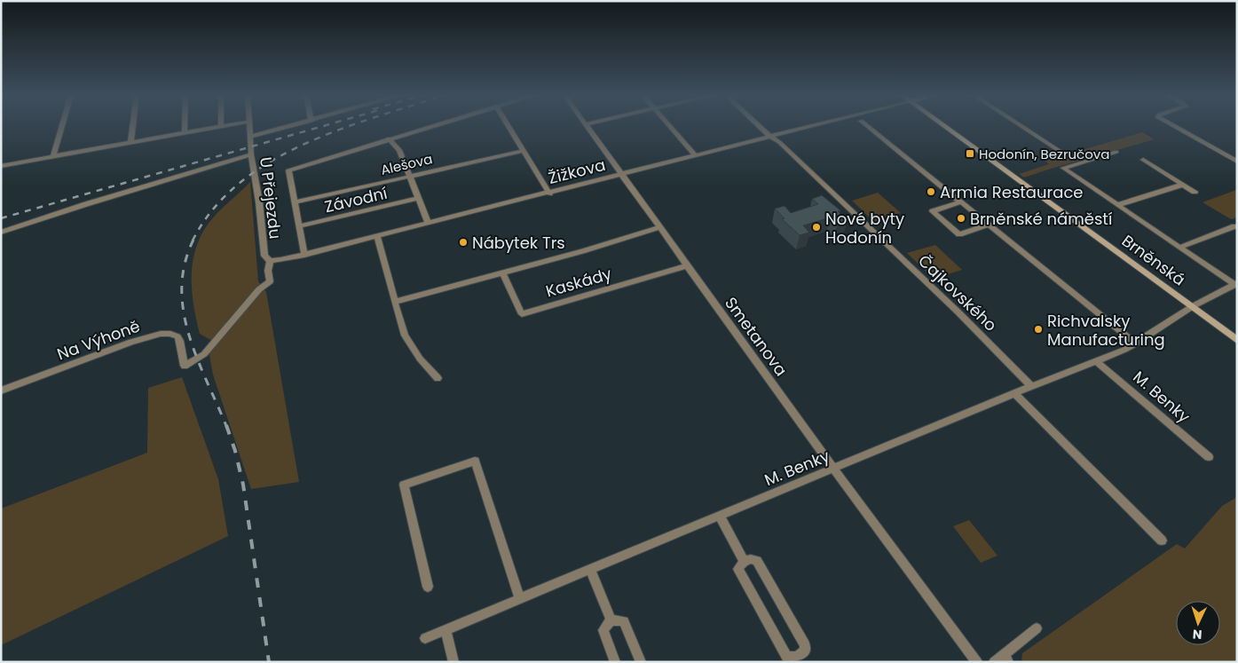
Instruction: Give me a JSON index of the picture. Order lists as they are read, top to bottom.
{
  "streets": {
    "main road": ["Brněnská"],
    "street": [
      "Alešova",
      "Žižkova",
      "U Přejezdu",
      "Závodní",
      "Kaskády",
      "Čajkovského",
      "Smetanova",
      "Na Výhoně",
      "M. Benky"
    ]
  },
  "crossings": [
    ["Žižkova", "U Přejezdu"],
    ["Žižkova", "Čajkovského"],
    ["Žižkova", "Smetanova"],
    ["Žižkova", "Na Výhoně"],
    ["U Přejezdu", "Na Výhoně"],
    ["Brněnská", "M. Benky"],
    ["Kaskády", "Smetanova"],
    ["Čajkovského", "M. Benky"],
    ["Smetanova", "M. Benky"]
  ],
  "places": {
    "transit": ["Hodonín, Bezručova"],
    "other": [
      "Armia Restaurace",
      "Brněnské náměstí",
      "Nové byty Hodonín",
      "Nábytek Trs",
      "Richvalsky Manufacturing"
    ]
  },
  "north": "bottom"
}
